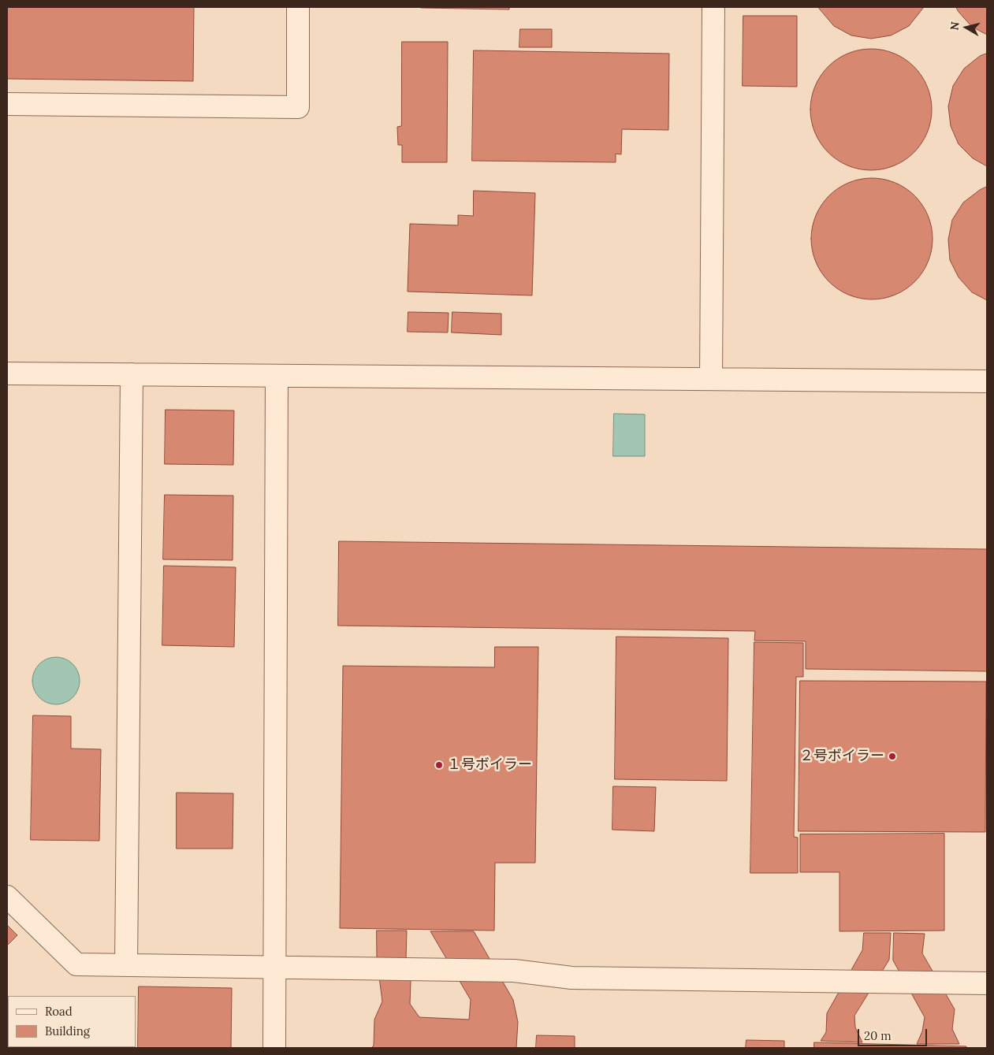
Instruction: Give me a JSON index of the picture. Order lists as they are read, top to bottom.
{
  "places": ["２号ボイラー", "１号ボイラー"],
  "legend": ["Road", "Building"],
  "scale_bar": "20 m",
  "north": "left"
}
